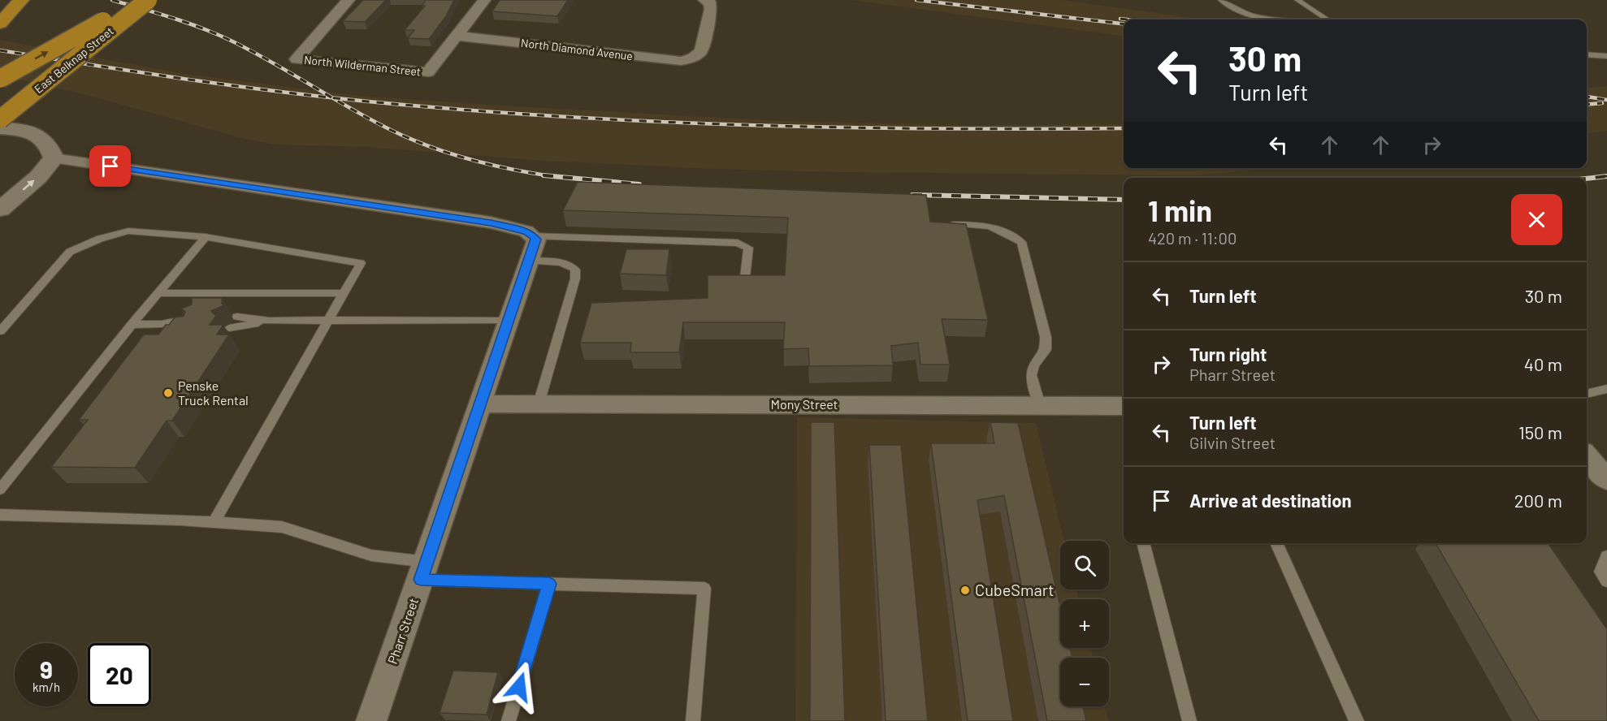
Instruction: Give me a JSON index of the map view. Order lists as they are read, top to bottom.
{
  "streets": {
    "highway": ["East Belknap Street"],
    "street": [
      "North Diamond Avenue",
      "North Wilderman Street",
      "Mony Street",
      "Pharr Street"
    ]
  },
  "crossings": [
    ["North Diamond Avenue", "North Wilderman Street"],
    ["Mony Street", "Pharr Street"]
  ],
  "places": ["Penske Truck Rental", "CubeSmart"],
  "page": {
    "turn": ["30 m", "Turn left"],
    "heading": ["1 min", "420 m · 11:00"],
    "list": [
      {
        "name": "Turn left",
        "value": "30 m"
      },
      {
        "name": "Turn right",
        "note": "Pharr Street",
        "value": "40 m"
      },
      {
        "name": "Turn left",
        "note": "Gilvin Street",
        "value": "150 m"
      },
      {
        "name": "Arrive at destination",
        "value": "200 m"
      }
    ],
    "map_buttons": ["+", "−"],
    "speed": "9 km/h",
    "limit": "20"
  }
}
